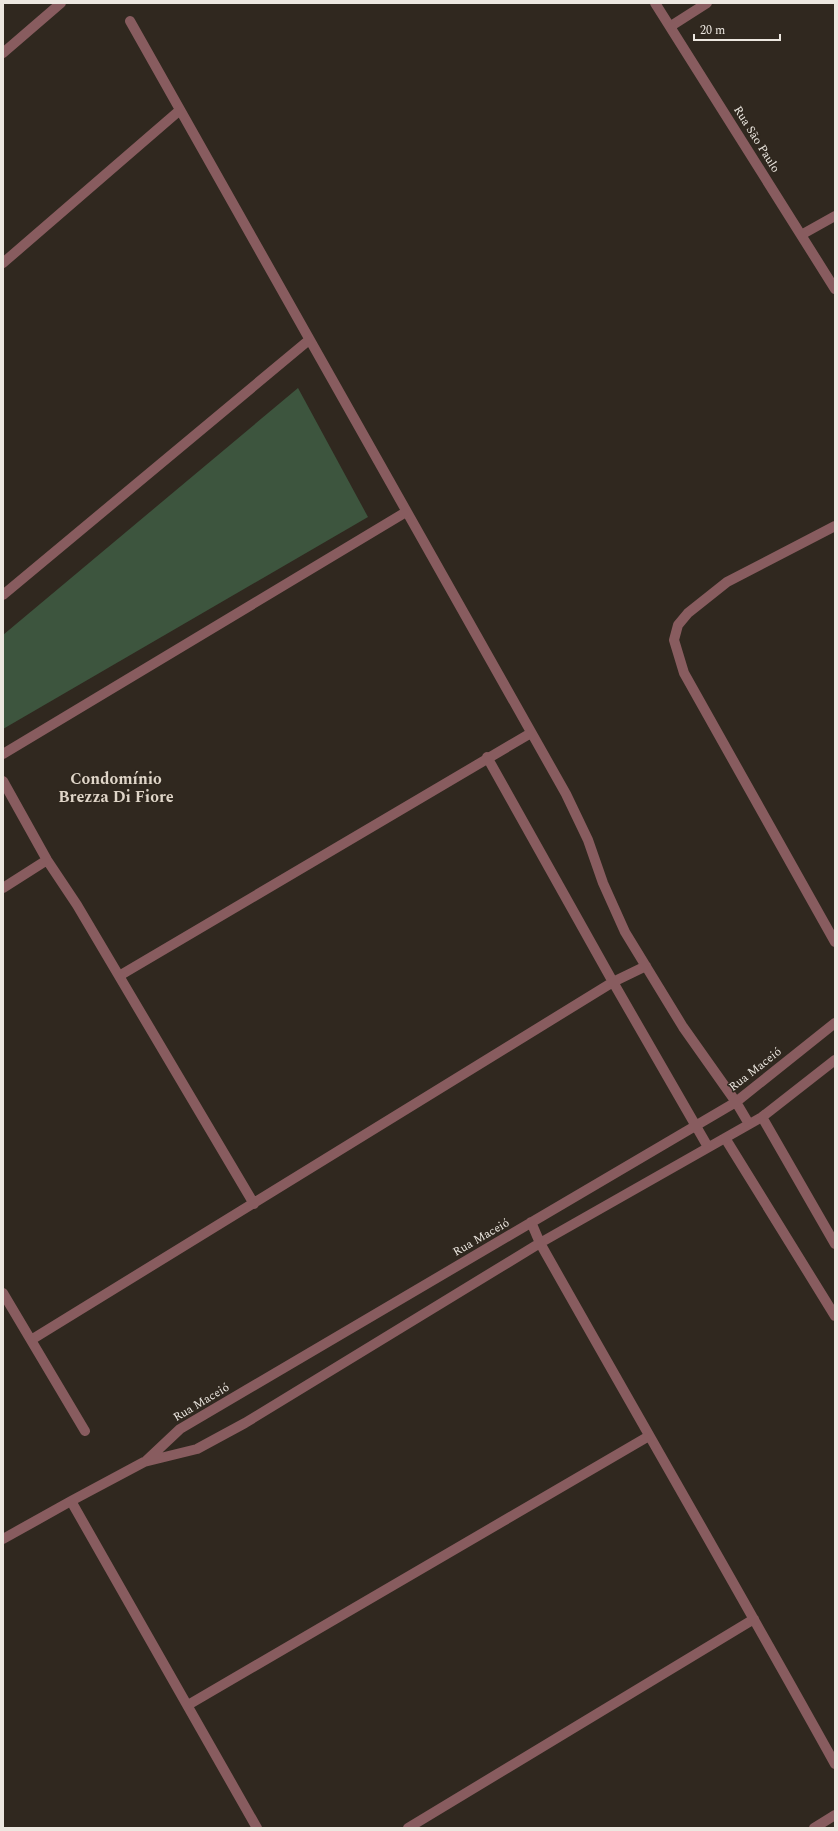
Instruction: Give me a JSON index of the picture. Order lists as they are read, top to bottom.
{
  "streets": {
    "street": ["Rua São Paulo", "Rua Maceió"]
  },
  "districts": ["Condomínio Brezza Di Fiore"],
  "scale_bar": "20 m"
}
